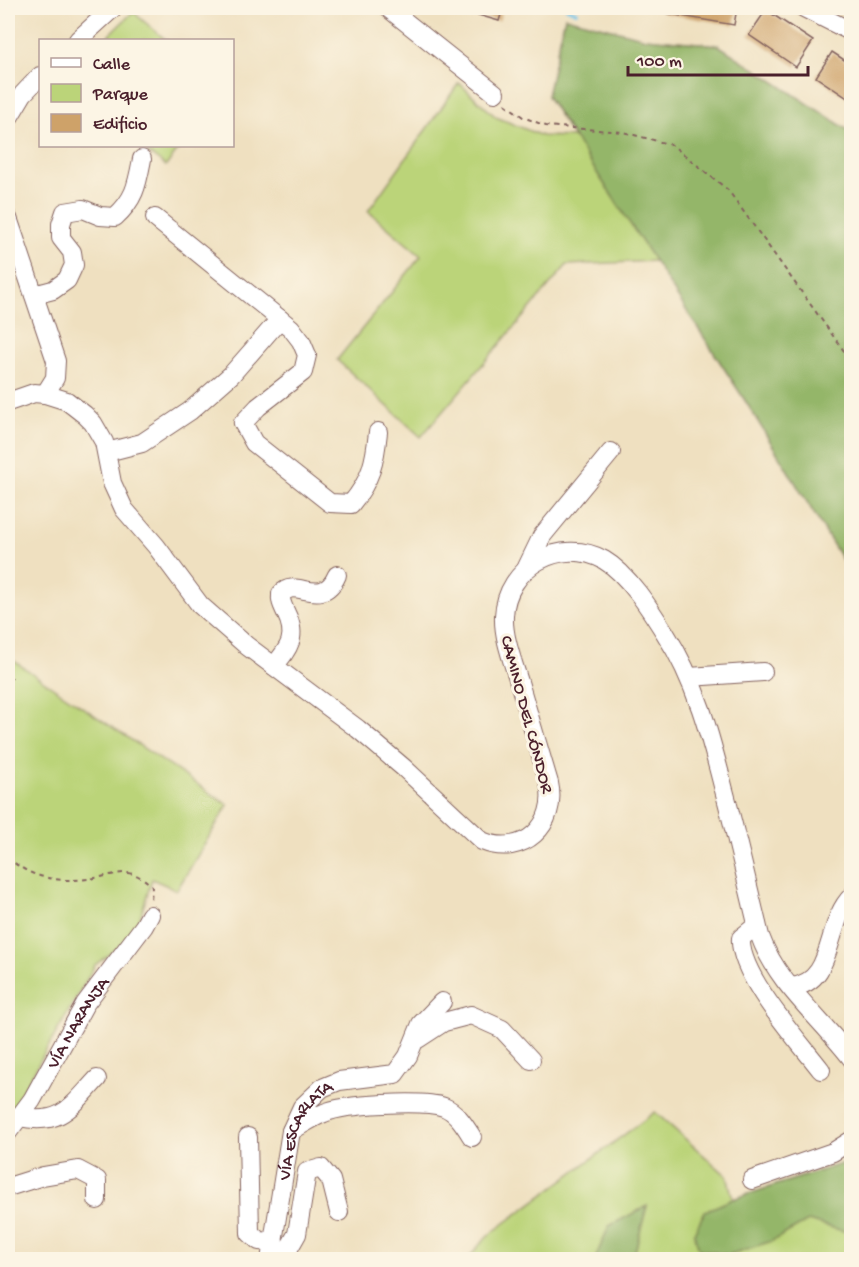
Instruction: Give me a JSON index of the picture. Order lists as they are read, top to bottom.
{
  "streets": {
    "street": ["CAMINO DEL CÓNDOR", "VÍA NARANJA", "VÍA ESCARLATA"]
  },
  "legend": ["Calle", "Parque", "Edificio"],
  "scale_bar": "100 m"
}
